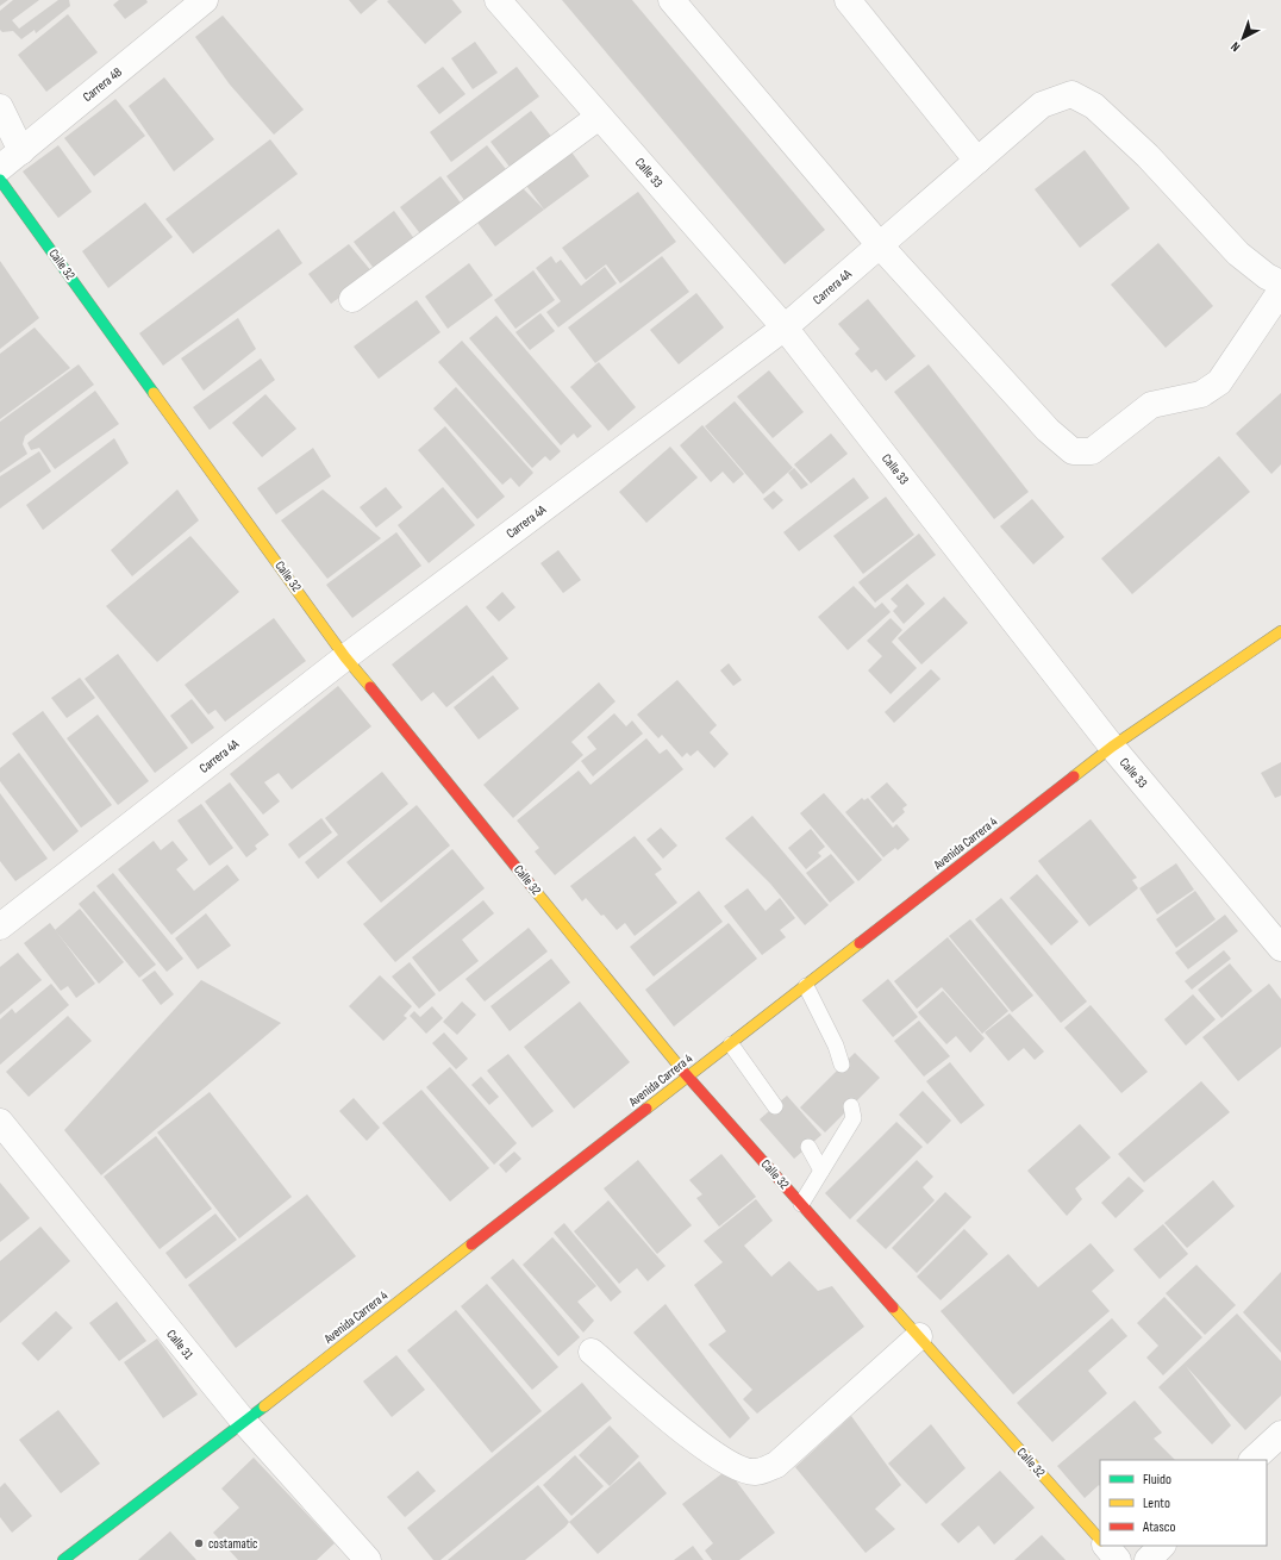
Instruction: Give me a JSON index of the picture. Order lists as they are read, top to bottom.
{
  "streets": {
    "street": [
      "Carrera 4B",
      "Calle 33",
      "Calle 32",
      "Carrera 4A",
      "Avenida Carrera 4",
      "Calle 31"
    ]
  },
  "crossings": [
    ["Calle 33", "Carrera 4A"],
    ["Calle 33", "Avenida Carrera 4"],
    ["Calle 32", "Carrera 4A"],
    ["Calle 32", "Avenida Carrera 4"],
    ["Avenida Carrera 4", "Calle 31"]
  ],
  "places": ["costamatic"],
  "legend": ["Fluido", "Lento", "Atasco"],
  "north": "bottom left"
}
